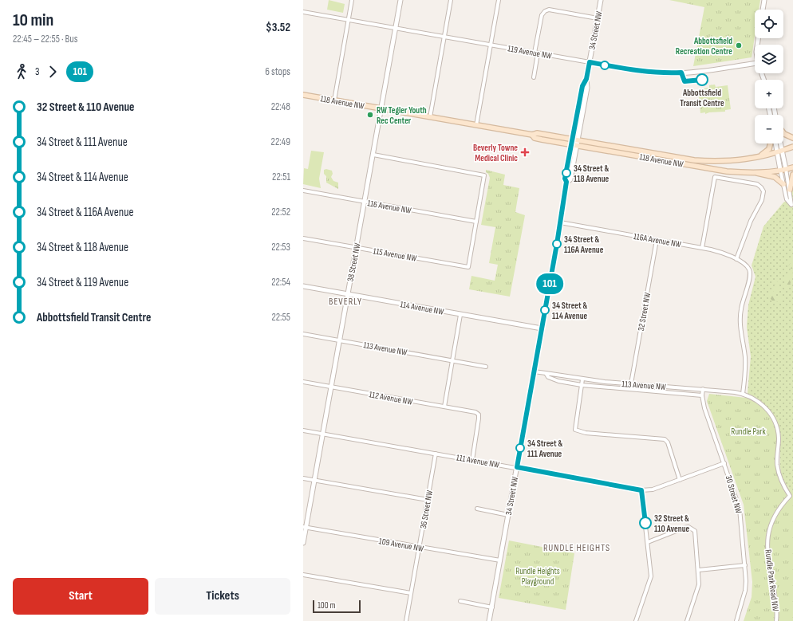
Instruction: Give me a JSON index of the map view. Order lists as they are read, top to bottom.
{
  "streets": {
    "main road": ["118 Avenue NW"],
    "street": [
      "34 Street NW",
      "119 Avenue NW",
      "116 Avenue NW",
      "116A Avenue NW",
      "115 Avenue NW",
      "38 Street NW",
      "114 Avenue NW",
      "32 Street NW",
      "113 Avenue NW",
      "112 Avenue NW",
      "111 Avenue NW",
      "30 Street NW",
      "36 Street NW",
      "109 Avenue NW",
      "Rundle Park Road NW"
    ]
  },
  "crossings": [
    ["34 Street NW", "119 Avenue NW"],
    ["34 Street NW", "118 Avenue NW"],
    ["34 Street NW", "116A Avenue NW"],
    ["34 Street NW", "114 Avenue NW"],
    ["34 Street NW", "113 Avenue NW"],
    ["34 Street NW", "111 Avenue NW"],
    ["34 Street NW", "109 Avenue NW"],
    ["119 Avenue NW", "38 Street NW"],
    ["118 Avenue NW", "38 Street NW"],
    ["116 Avenue NW", "115 Avenue NW"],
    ["116 Avenue NW", "38 Street NW"],
    ["116A Avenue NW", "32 Street NW"],
    ["116A Avenue NW", "113 Avenue NW"],
    ["116A Avenue NW", "Rundle Park Road NW"],
    ["115 Avenue NW", "38 Street NW"],
    ["38 Street NW", "114 Avenue NW"],
    ["38 Street NW", "113 Avenue NW"],
    ["38 Street NW", "112 Avenue NW"],
    ["38 Street NW", "111 Avenue NW"],
    ["38 Street NW", "109 Avenue NW"],
    ["32 Street NW", "113 Avenue NW"],
    ["113 Avenue NW", "30 Street NW"],
    ["113 Avenue NW", "Rundle Park Road NW"],
    ["112 Avenue NW", "111 Avenue NW"],
    ["111 Avenue NW", "30 Street NW"],
    ["111 Avenue NW", "36 Street NW"],
    ["36 Street NW", "109 Avenue NW"]
  ],
  "districts": ["BEVERLY", "RUNDLE HEIGHTS"],
  "parks": ["Rundle Park", "Rundle Heights Playground"],
  "places": {
    "other": [
      "Abbottsfield Recreation Centre",
      "Abbottsfield Transit Centre",
      "RW Tegler Youth Rec Center",
      "34 Street & 118 Avenue",
      "34 Street & 116A Avenue",
      "34 Street & 114 Avenue",
      "34 Street & 111 Avenue",
      "32 Street & 110 Avenue"
    ],
    "health": ["Beverly Towne Medical Clinic"]
  },
  "lines": ["bus line 101"],
  "scale_bar": "100 m",
  "page": {
    "heading": ["10 min", "22:45 – 22:55 · Bus", "$3.52"],
    "on_map": "101",
    "map_buttons": ["+", "−"],
    "legs": ["3", "101", "6 stops"],
    "list": [
      {
        "name": "32 Street & 110 Avenue",
        "value": "22:48"
      },
      {
        "name": "34 Street & 111 Avenue",
        "value": "22:49"
      },
      {
        "name": "34 Street & 114 Avenue",
        "value": "22:51"
      },
      {
        "name": "34 Street & 116A Avenue",
        "value": "22:52"
      },
      {
        "name": "34 Street & 118 Avenue",
        "value": "22:53"
      },
      {
        "name": "34 Street & 119 Avenue",
        "value": "22:54"
      },
      {
        "name": "Abbottsfield Transit Centre",
        "value": "22:55"
      }
    ],
    "buttons": ["Start", "Tickets"],
    "scale": "100 m"
  }
}
